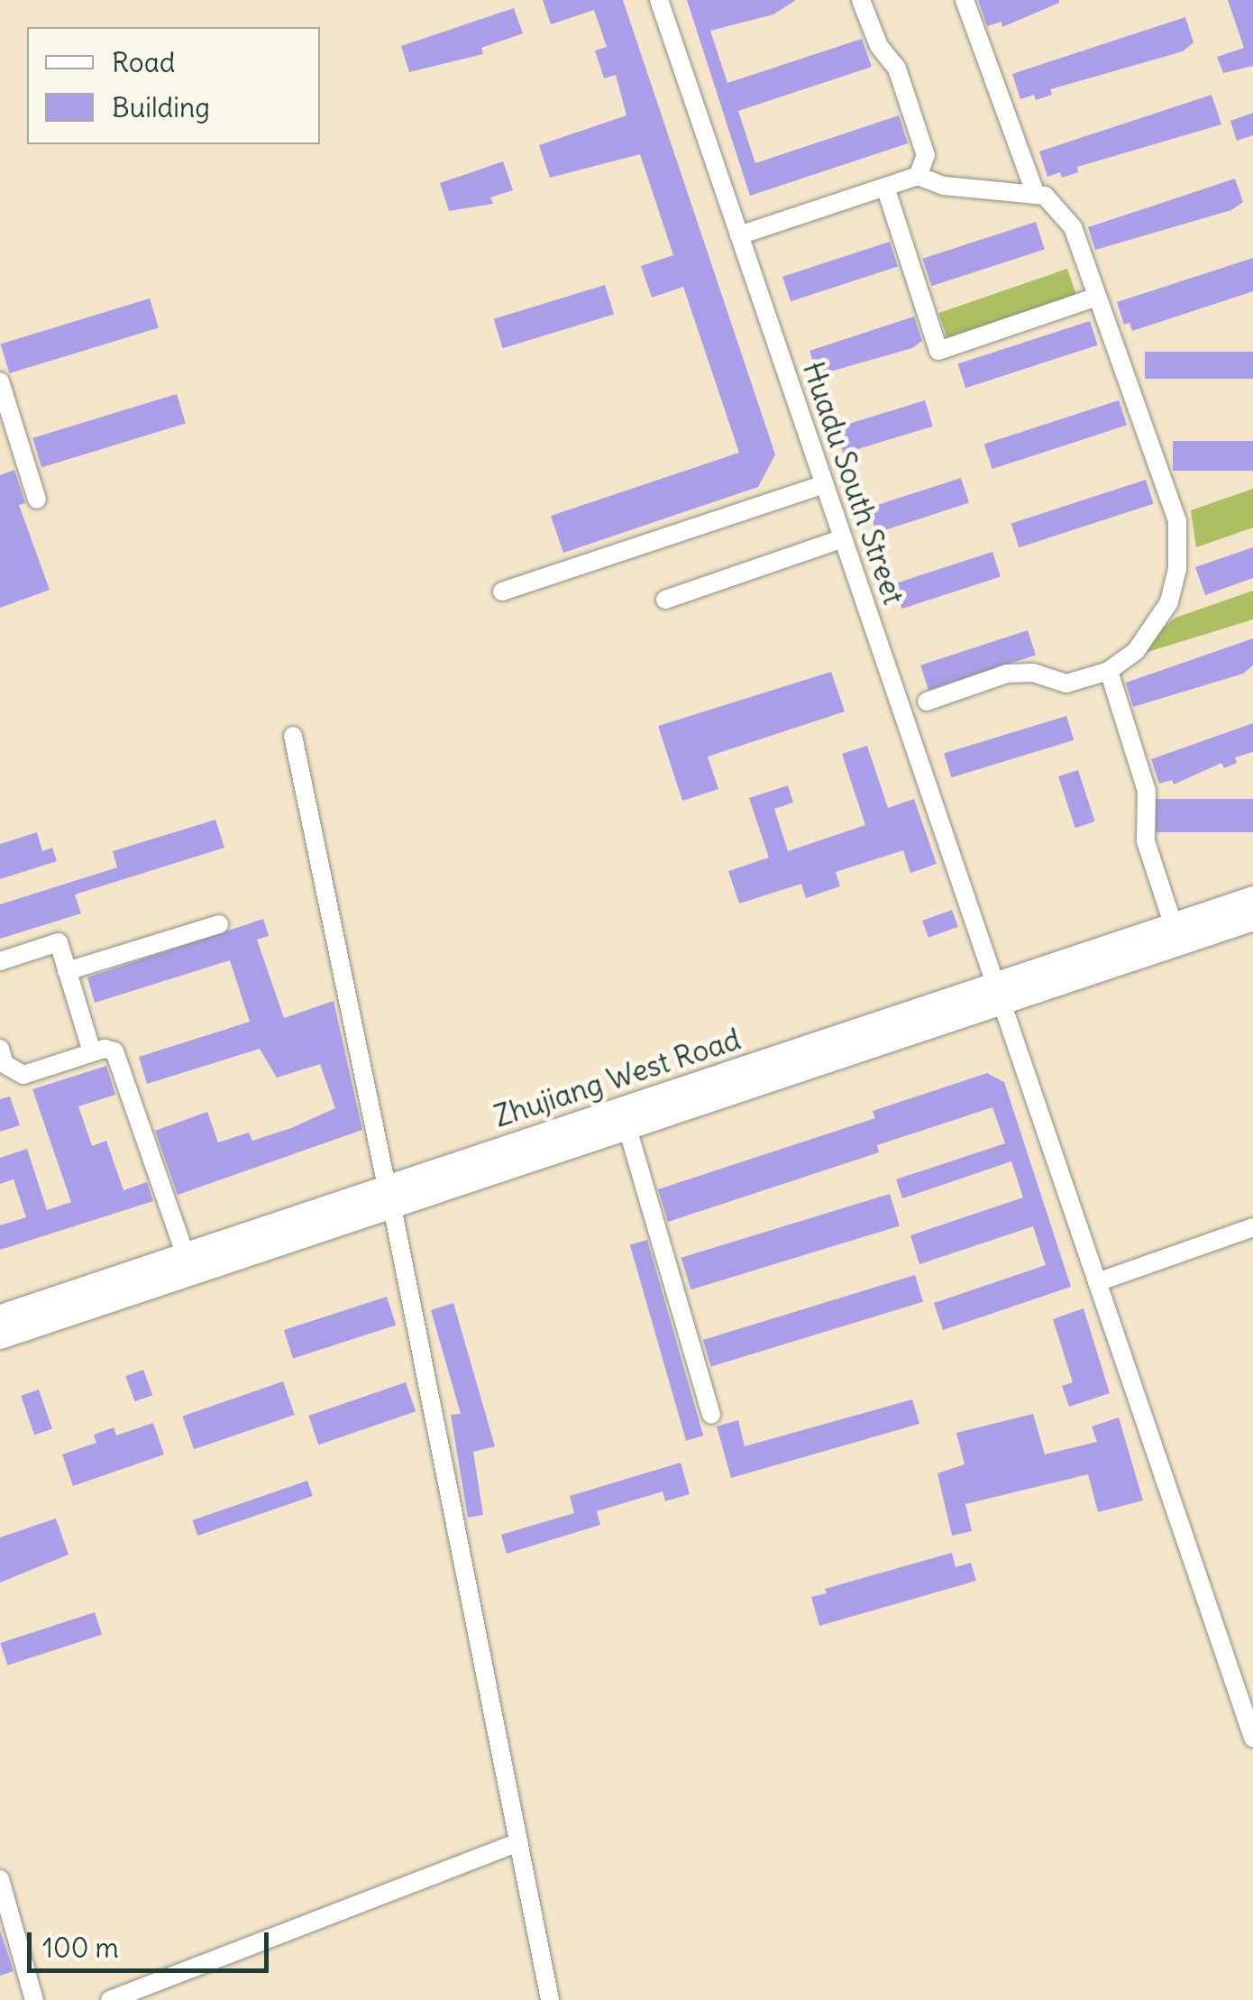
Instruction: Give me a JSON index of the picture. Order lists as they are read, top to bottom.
{
  "streets": {
    "main road": ["Zhujiang West Road"],
    "street": ["Huadu South Street"]
  },
  "crossings": [
    ["Huadu South Street", "Zhujiang West Road"]
  ],
  "legend": ["Road", "Building"],
  "scale_bar": "100 m"
}
